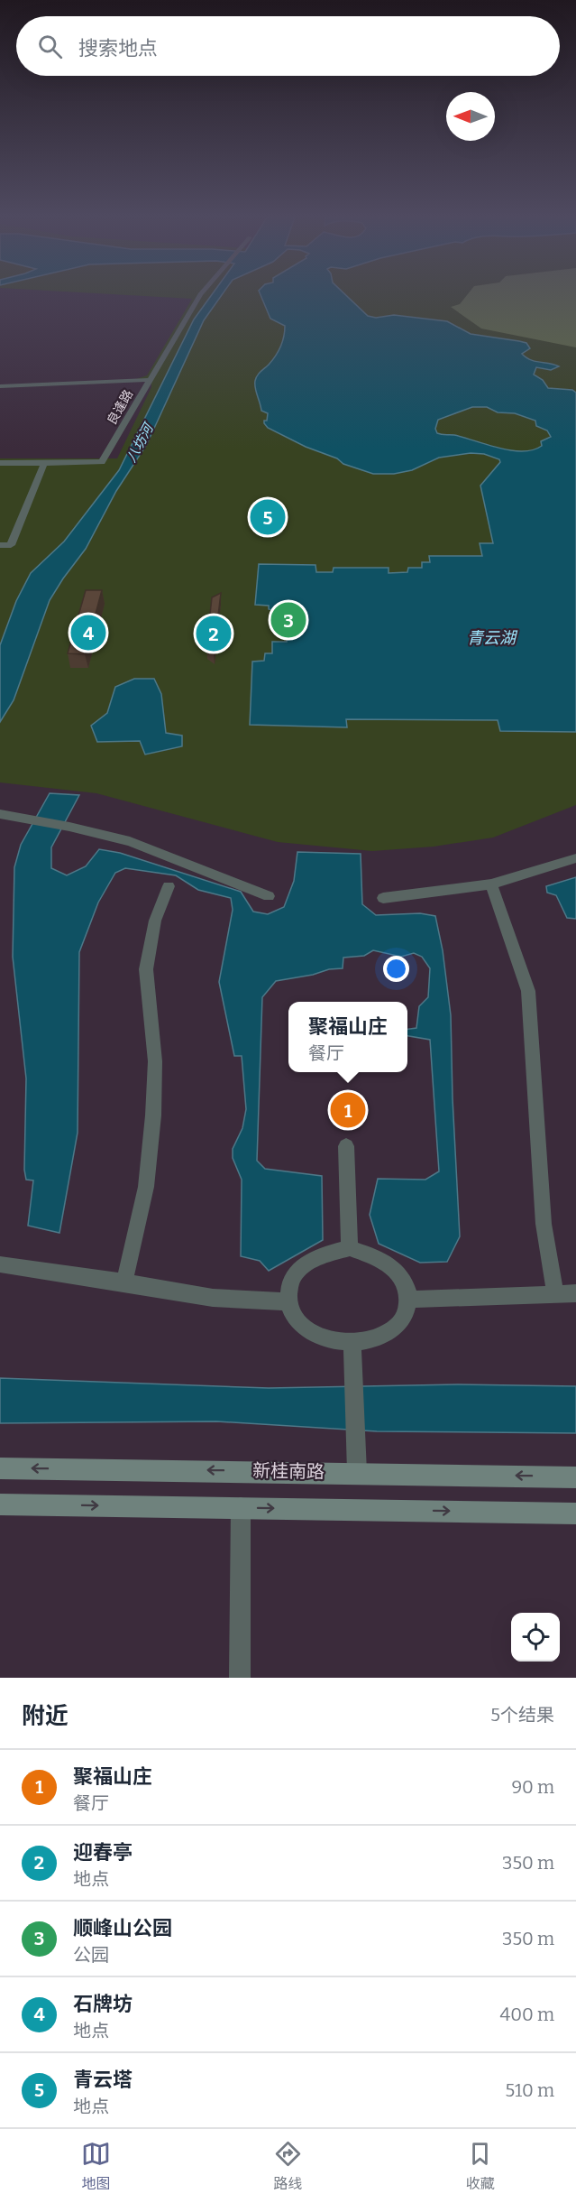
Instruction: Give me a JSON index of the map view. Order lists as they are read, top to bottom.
{
  "streets": {
    "main road": ["新桂南路"],
    "street": ["良逢路"]
  },
  "water": ["八坊河", "青云湖"],
  "north": "left",
  "page": {
    "search": "搜索地点",
    "pins": [
      "5",
      "3",
      "4",
      "2",
      "1"
    ],
    "popup": ["聚福山庄", "餐厅"],
    "heading": ["附近", "5个结果"],
    "list": [
      {
        "mark": "1",
        "name": "聚福山庄",
        "note": "餐厅",
        "value": "90 m"
      },
      {
        "mark": "2",
        "name": "迎春亭",
        "note": "地点",
        "value": "350 m"
      },
      {
        "mark": "3",
        "name": "顺峰山公园",
        "note": "公园",
        "value": "350 m"
      },
      {
        "mark": "4",
        "name": "石牌坊",
        "note": "地点",
        "value": "400 m"
      },
      {
        "mark": "5",
        "name": "青云塔",
        "note": "地点",
        "value": "510 m"
      }
    ],
    "nav": ["地图", "路线", "收藏"]
  }
}
